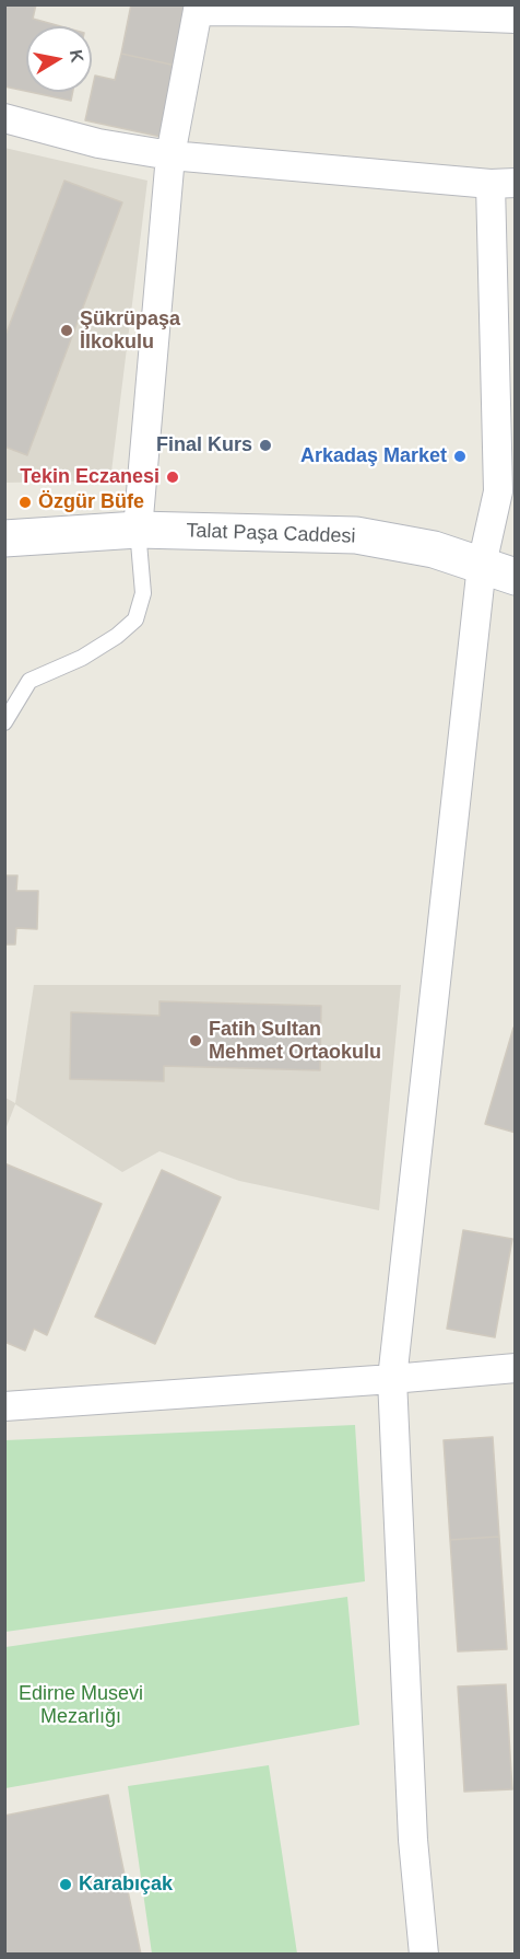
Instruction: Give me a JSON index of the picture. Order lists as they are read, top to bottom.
{
  "streets": {
    "main road": ["Talat Paşa Caddesi"]
  },
  "parks": ["Edirne Musevi Mezarlığı"],
  "places": [
    "Şükrüpaşa İlkokulu",
    "Final Kurs",
    "Arkadaş Market",
    "Tekin Eczanesi",
    "Özgür Büfe",
    "Fatih Sultan Mehmet Ortaokulu",
    "Karabıçak"
  ],
  "north": "right"
}
